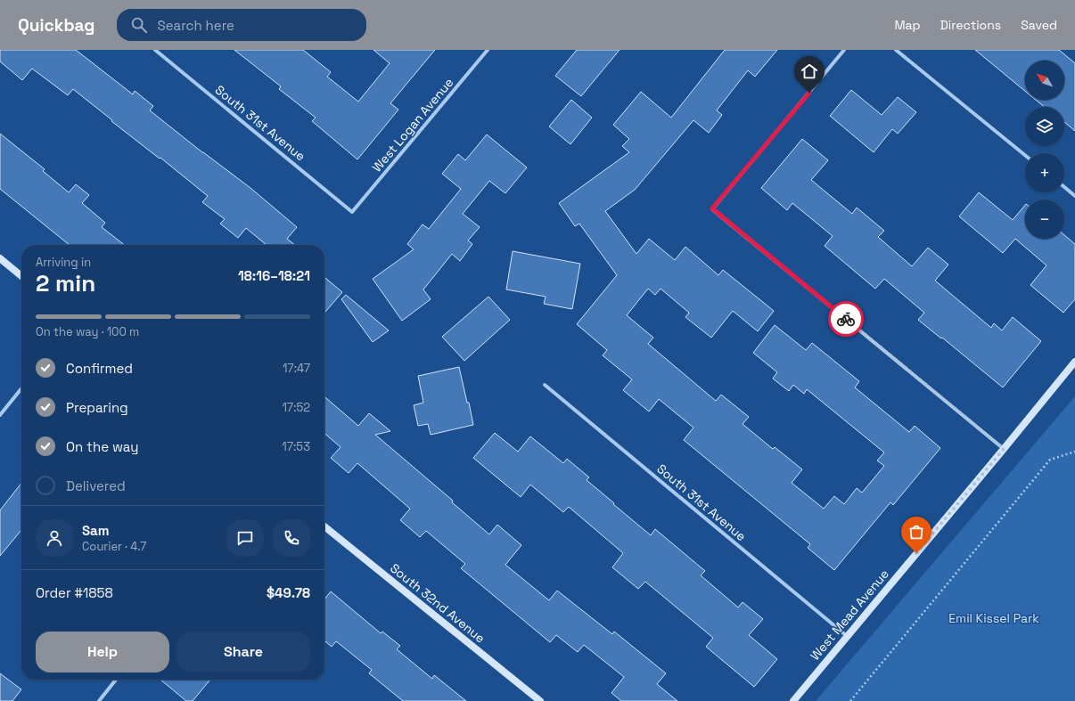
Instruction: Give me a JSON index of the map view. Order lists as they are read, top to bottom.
{
  "streets": {
    "street": [
      "South 31st Avenue",
      "West Logan Avenue",
      "South 32nd Avenue",
      "West Mead Avenue"
    ]
  },
  "crossings": [
    ["South 31st Avenue", "West Logan Avenue"],
    ["South 31st Avenue", "West Mead Avenue"]
  ],
  "parks": ["Emil Kissel Park"],
  "north": "top left",
  "page": {
    "header": "Quickbag",
    "search": "Search here",
    "nav": ["Map", "Directions", "Saved"],
    "map_buttons": ["+", "−"],
    "heading": ["2 min", "Arriving in", "18:16–18:21"],
    "panel": [
      "Sam",
      "Courier · 4.7",
      "Order #1858",
      "$49.78"
    ],
    "bar": "On the way · 100 m",
    "list": [
      ["Confirmed", "17:47"],
      ["Preparing", "17:52"],
      ["On the way", "17:53"],
      "Delivered"
    ],
    "buttons": ["Help", "Share"]
  }
}
